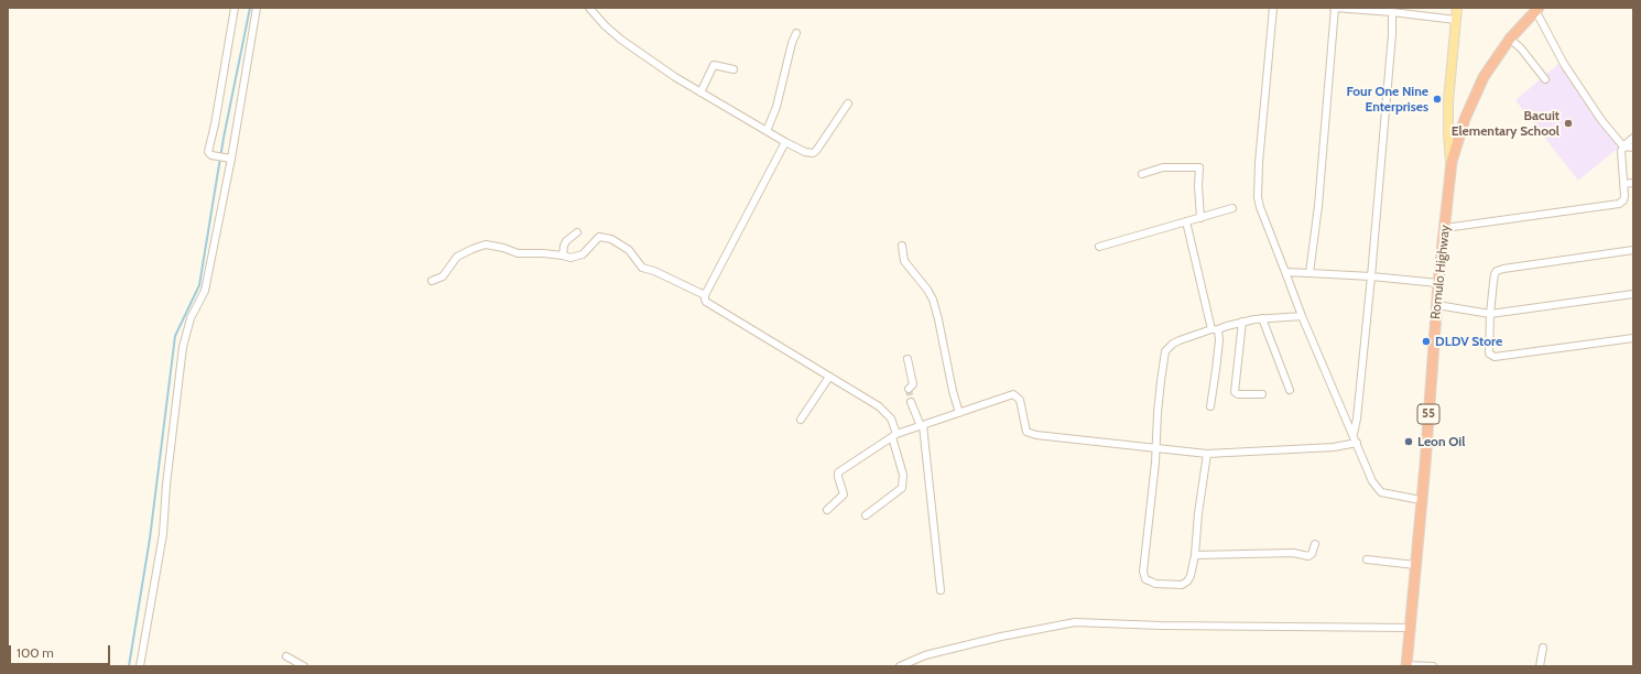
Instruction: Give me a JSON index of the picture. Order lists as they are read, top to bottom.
{
  "streets": {
    "highway": ["Romulo Highway", "55"]
  },
  "places": [
    "Four One Nine Enterprises",
    "Bacuit Elementary School",
    "DLDV Store",
    "Leon Oil"
  ],
  "scale_bar": "100 m"
}
